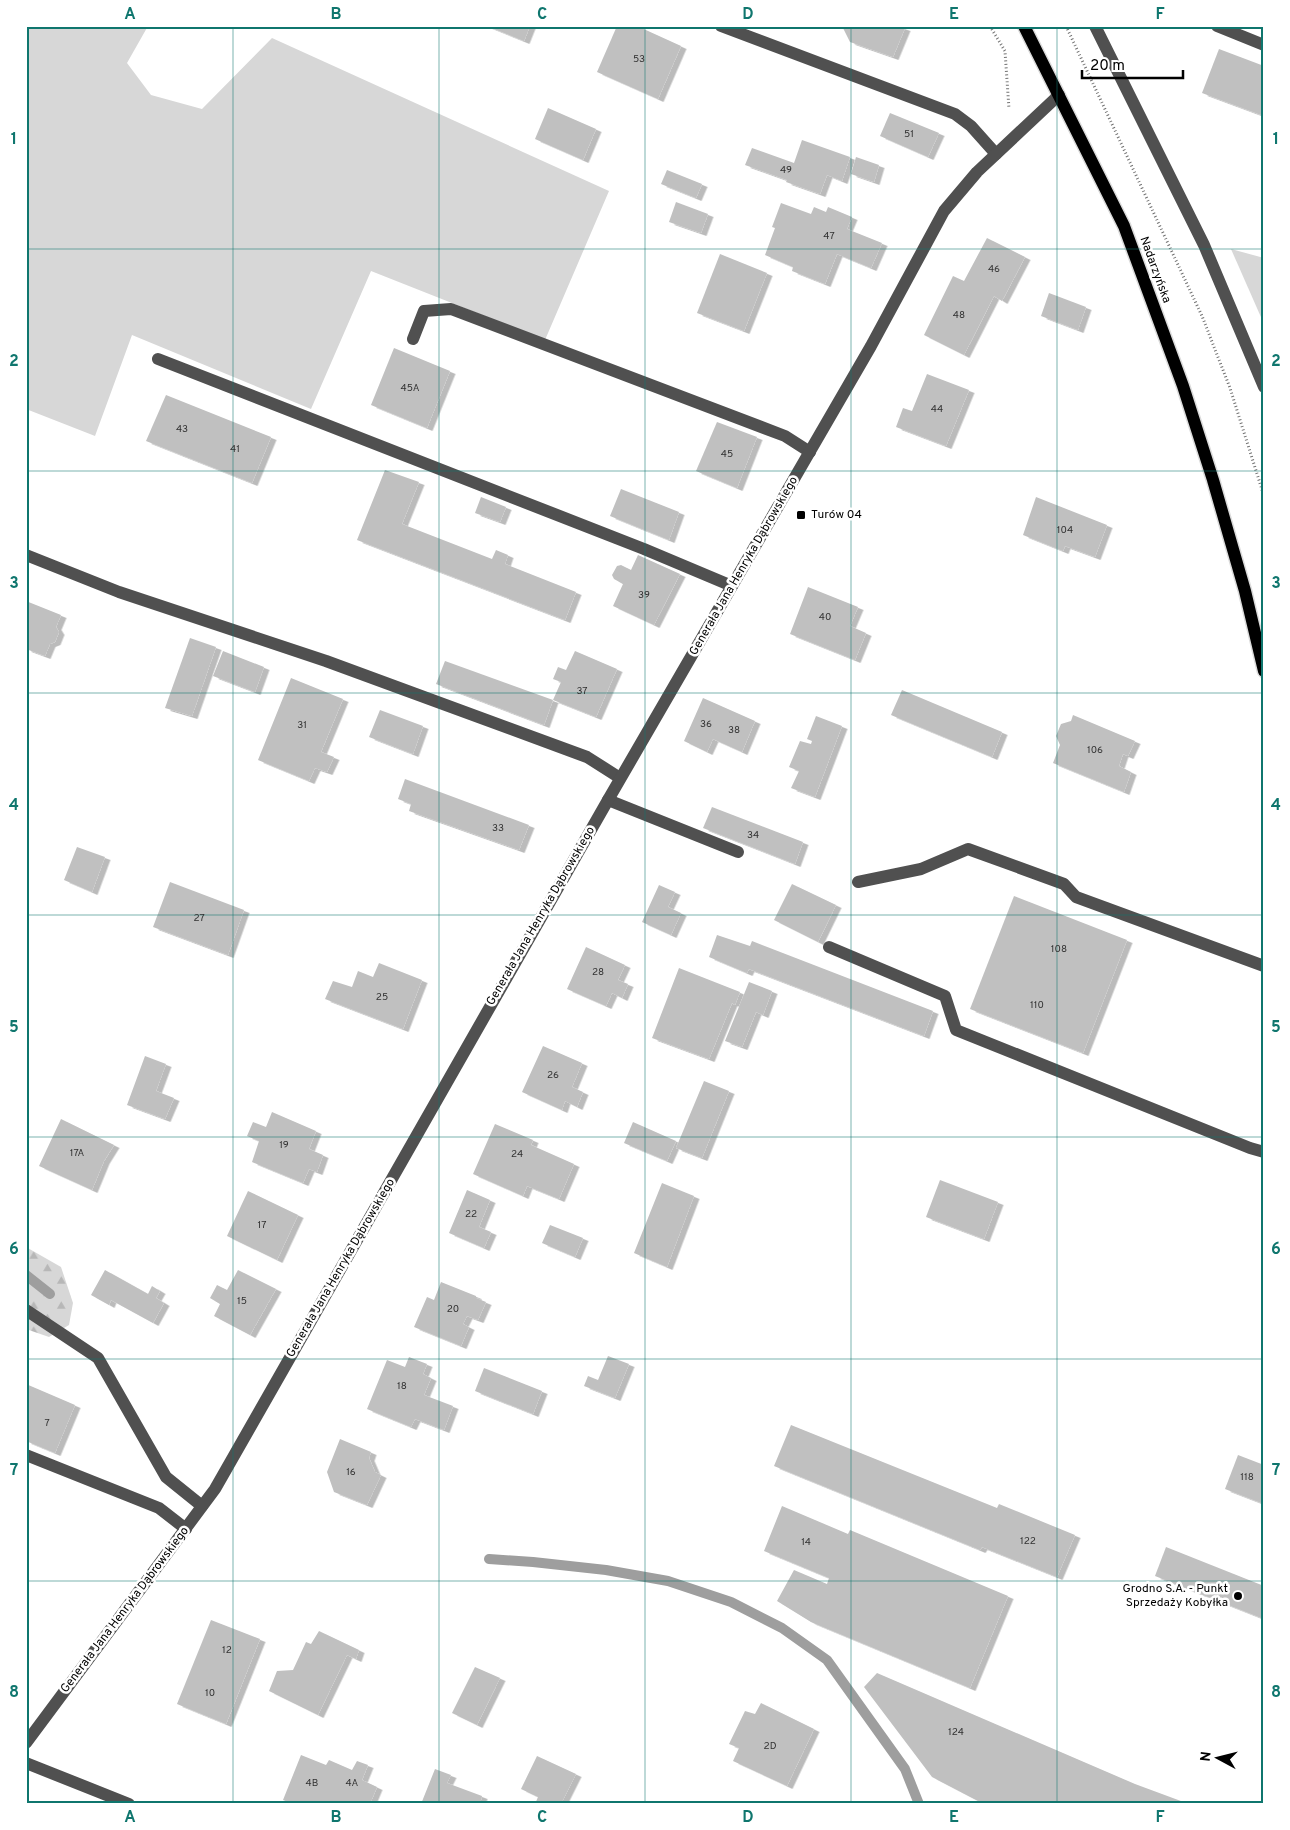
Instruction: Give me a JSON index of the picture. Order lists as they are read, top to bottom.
{
  "streets": {
    "main road": ["Nadarzyńska"],
    "street": ["Generała Jana Henryka Dąbrowskiego"]
  },
  "crossings": [
    ["Nadarzyńska", "Generała Jana Henryka Dąbrowskiego"]
  ],
  "places": {
    "transit": ["Turów 04"],
    "other": ["Grodno S.A. - Punkt Sprzedaży Kobyłka"]
  },
  "house_numbers": [
    "53",
    "51",
    "49",
    "47",
    "46",
    "48",
    "45A",
    "44",
    "43",
    "41",
    "45",
    "104",
    "39",
    "40",
    "37",
    "36",
    "31",
    "38",
    "106",
    "33",
    "34",
    "27",
    "108",
    "28",
    "25",
    "110",
    "26",
    "19",
    "17A",
    "24",
    "22",
    "17",
    "15",
    "20",
    "18",
    "7",
    "16",
    "118",
    "122",
    "14",
    "12",
    "10",
    "124",
    "2D",
    "4B",
    "4A"
  ],
  "scale_bar": "20 m",
  "north": "left",
  "grid": {
    "columns": [
      "A",
      "B",
      "C",
      "D",
      "E",
      "F"
    ],
    "rows": [
      "1",
      "2",
      "3",
      "4",
      "5",
      "6",
      "7",
      "8"
    ]
  }
}
